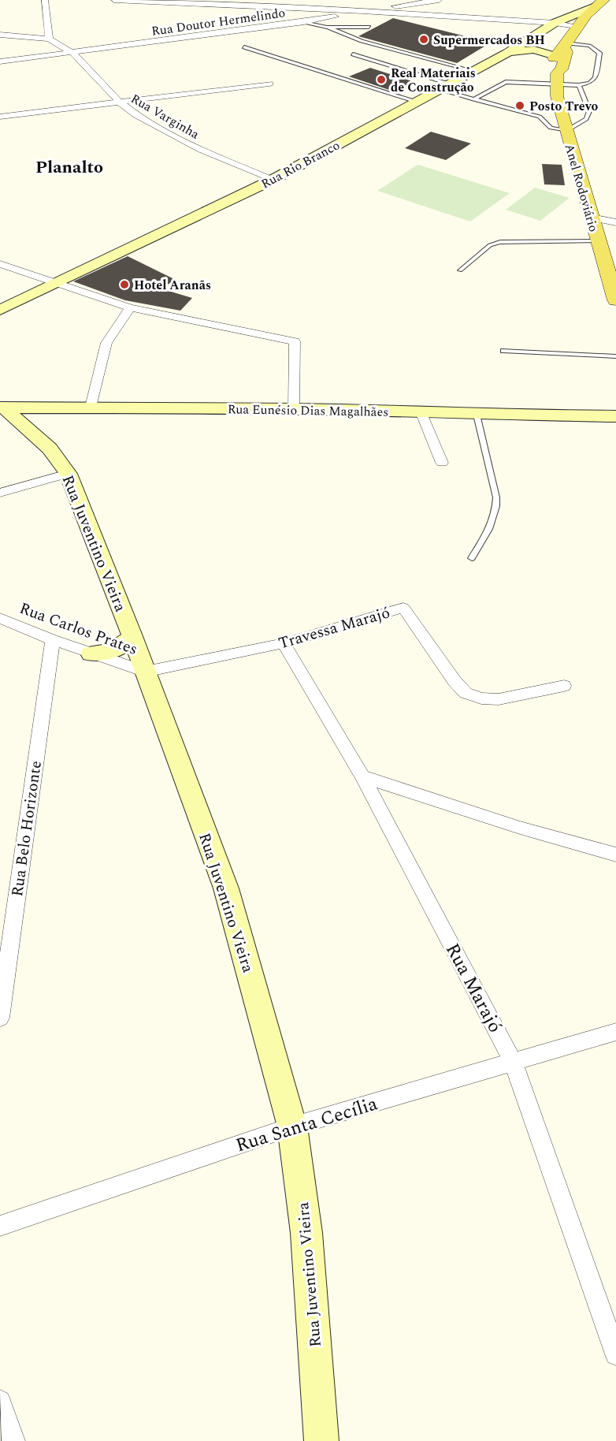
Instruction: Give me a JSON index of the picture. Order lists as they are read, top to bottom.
{
  "streets": {
    "main road": [
      "Rua Rio Branco",
      "Anel Rodoviário",
      "Rua Eunésio Dias Magalhães",
      "Rua Juventino Vieira"
    ],
    "street": [
      "Rua Doutor Hermelindo",
      "Rua Varginha",
      "Travessa Marajó",
      "Rua Carlos Prates",
      "Rua Belo Horizonte",
      "Rua Marajó",
      "Rua Santa Cecília"
    ]
  },
  "crossings": [
    ["Rua Doutor Hermelindo", "Rua Varginha"],
    ["Rua Varginha", "Rua Rio Branco"],
    ["Rua Eunésio Dias Magalhães", "Rua Juventino Vieira"],
    ["Rua Juventino Vieira", "Travessa Marajó"],
    ["Rua Juventino Vieira", "Rua Carlos Prates"],
    ["Rua Juventino Vieira", "Rua Santa Cecília"],
    ["Travessa Marajó", "Rua Carlos Prates"],
    ["Travessa Marajó", "Rua Marajó"],
    ["Rua Carlos Prates", "Rua Belo Horizonte"],
    ["Rua Marajó", "Rua Santa Cecília"]
  ],
  "districts": ["Planalto"],
  "places": [
    "Supermercados BH",
    "Real Materiais de Construção",
    "Posto Trevo",
    "Hotel Aranãs"
  ]
}
